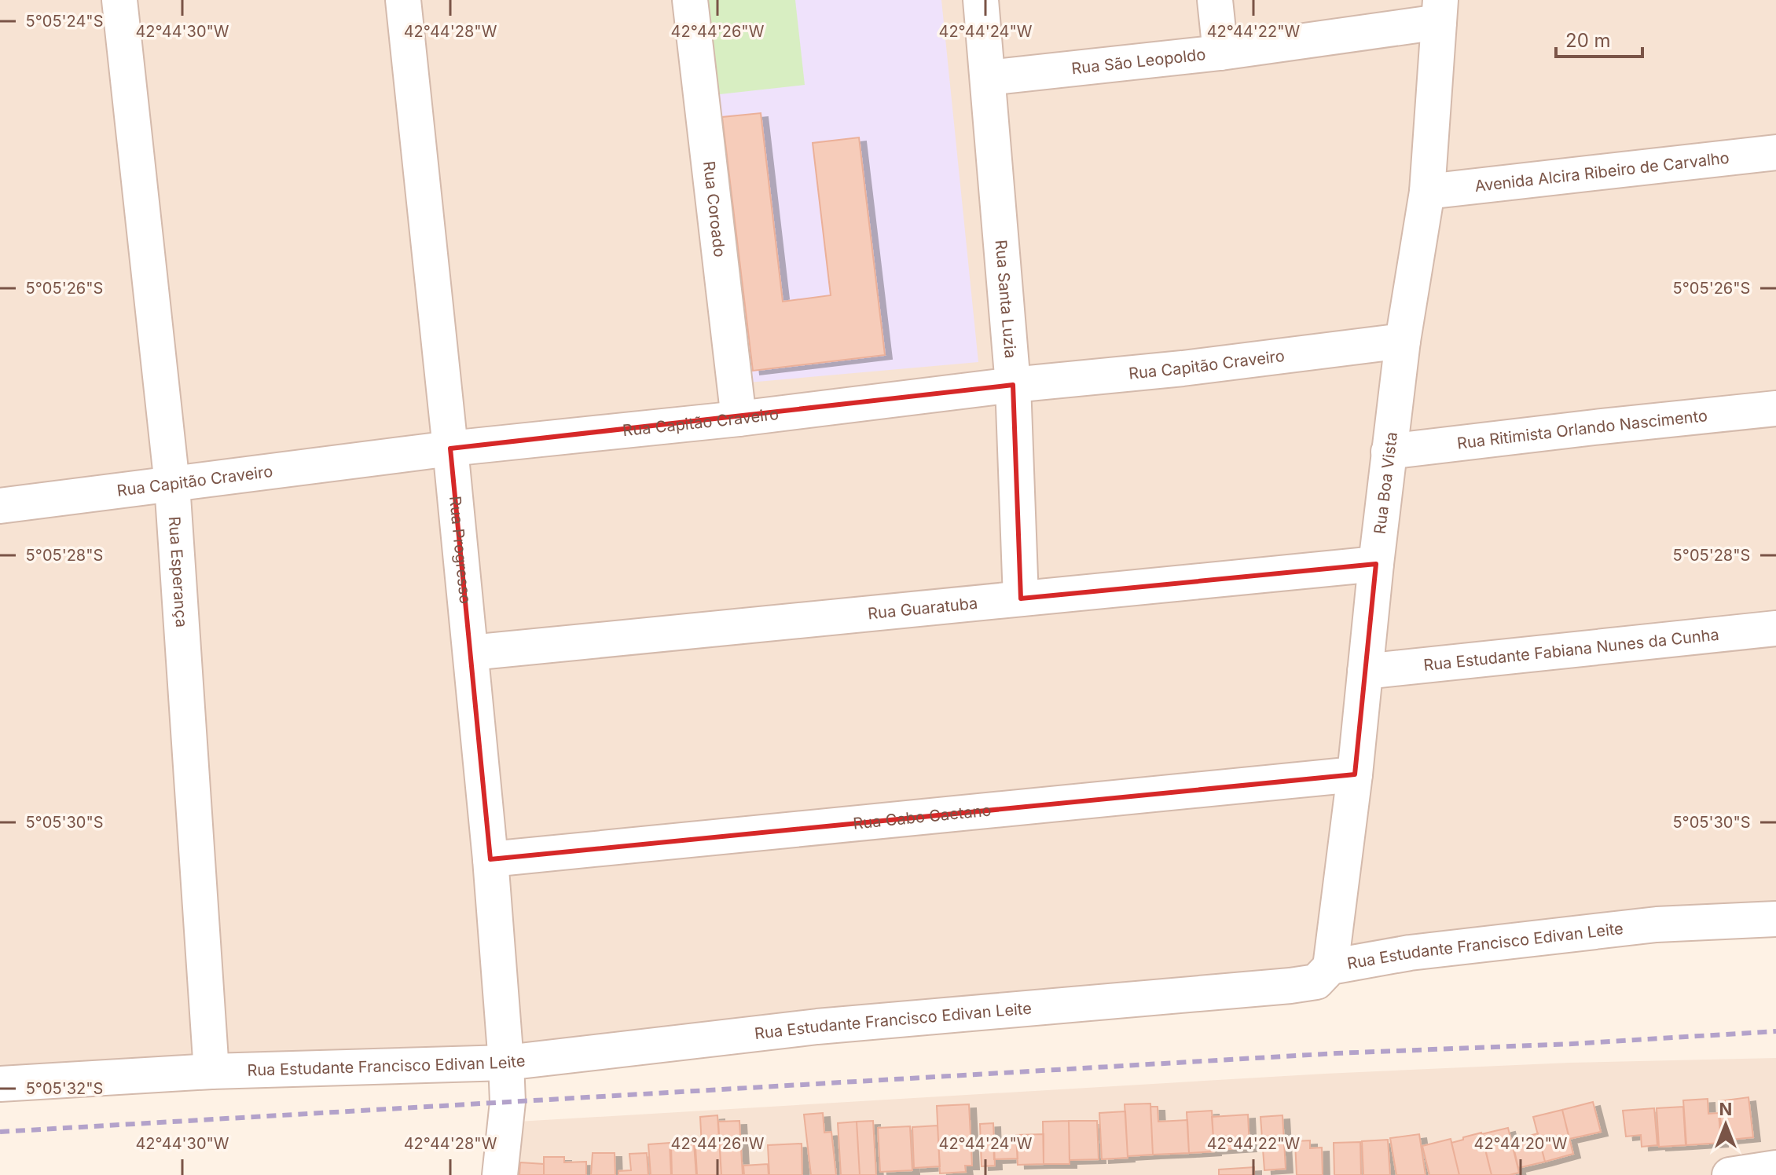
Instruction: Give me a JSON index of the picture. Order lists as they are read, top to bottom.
{
  "streets": {
    "street": [
      "Rua São Leopoldo",
      "Avenida Alcira Ribeiro de Carvalho",
      "Rua Coroado",
      "Rua Santa Luzia",
      "Rua Capitão Craveiro",
      "Rua Ritimista Orlando Nascimento",
      "Rua Boa Vista",
      "Rua Progresso",
      "Rua Esperança",
      "Rua Guaratuba",
      "Rua Estudante Fabiana Nunes da Cunha",
      "Rua Cabo Caetano",
      "Rua Estudante Francisco Edivan Leite"
    ]
  },
  "crossings": [
    ["Rua São Leopoldo", "Rua Santa Luzia"],
    ["Rua São Leopoldo", "Rua Boa Vista"],
    ["Avenida Alcira Ribeiro de Carvalho", "Rua Boa Vista"],
    ["Rua Coroado", "Rua Capitão Craveiro"],
    ["Rua Santa Luzia", "Rua Capitão Craveiro"],
    ["Rua Santa Luzia", "Rua Guaratuba"],
    ["Rua Capitão Craveiro", "Rua Boa Vista"],
    ["Rua Capitão Craveiro", "Rua Progresso"],
    ["Rua Capitão Craveiro", "Rua Esperança"],
    ["Rua Ritimista Orlando Nascimento", "Rua Boa Vista"],
    ["Rua Boa Vista", "Rua Guaratuba"],
    ["Rua Boa Vista", "Rua Estudante Fabiana Nunes da Cunha"],
    ["Rua Boa Vista", "Rua Cabo Caetano"],
    ["Rua Boa Vista", "Rua Estudante Francisco Edivan Leite"],
    ["Rua Progresso", "Rua Guaratuba"],
    ["Rua Progresso", "Rua Cabo Caetano"],
    ["Rua Progresso", "Rua Estudante Francisco Edivan Leite"],
    ["Rua Esperança", "Rua Estudante Francisco Edivan Leite"]
  ],
  "scale_bar": "20 m",
  "north": "top",
  "coordinates": [
    "5°05'24\"S",
    "42°44'30\"W",
    "42°44'28\"W",
    "42°44'26\"W",
    "42°44'24\"W",
    "42°44'22\"W",
    "5°05'26\"S",
    "5°05'28\"S",
    "5°05'30\"S",
    "5°05'32\"S",
    "42°44'20\"W"
  ]
}
